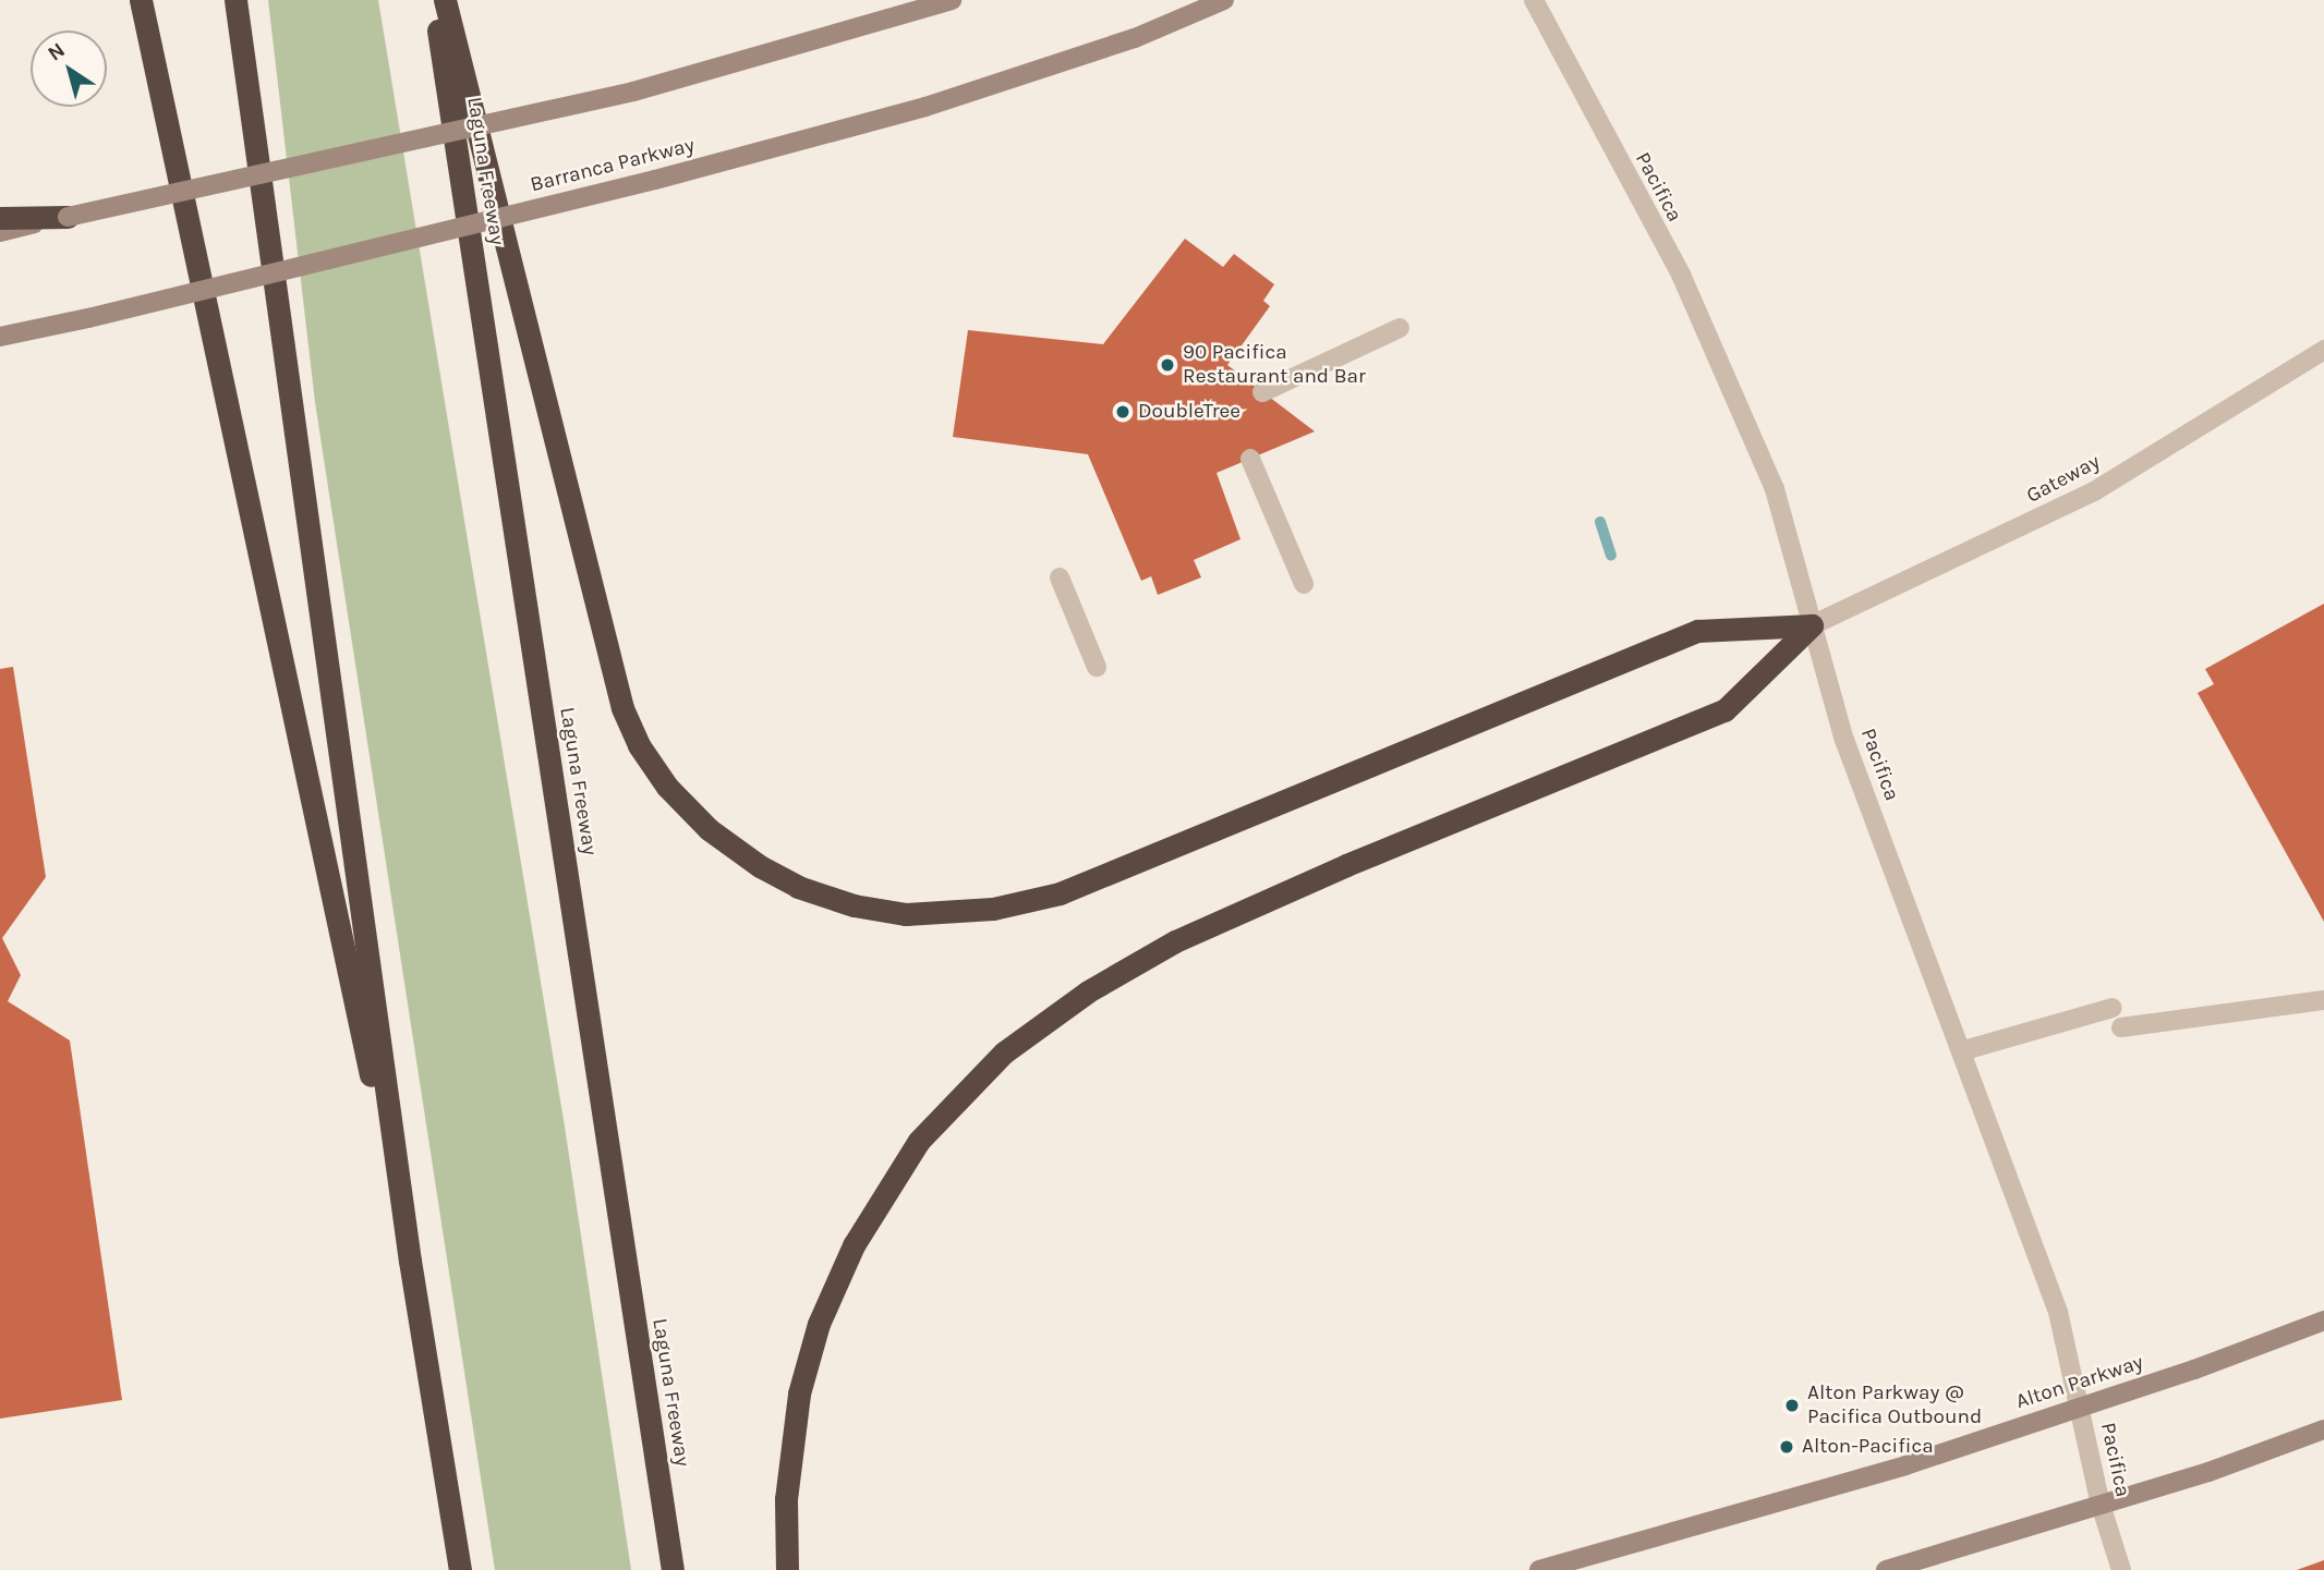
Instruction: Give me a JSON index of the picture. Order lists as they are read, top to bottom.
{
  "streets": {
    "highway": ["Laguna Freeway"],
    "main road": ["Barranca Parkway", "Alton Parkway"],
    "street": ["Pacifica", "Gateway"]
  },
  "crossings": [
    ["Pacifica", "Gateway"],
    ["Pacifica", "Alton Parkway"]
  ],
  "places": [
    "90 Pacifica Restaurant and Bar",
    "DoubleTree",
    "Alton Parkway @ Pacifica Outbound",
    "Alton-Pacifica"
  ],
  "north": "top left"
}
